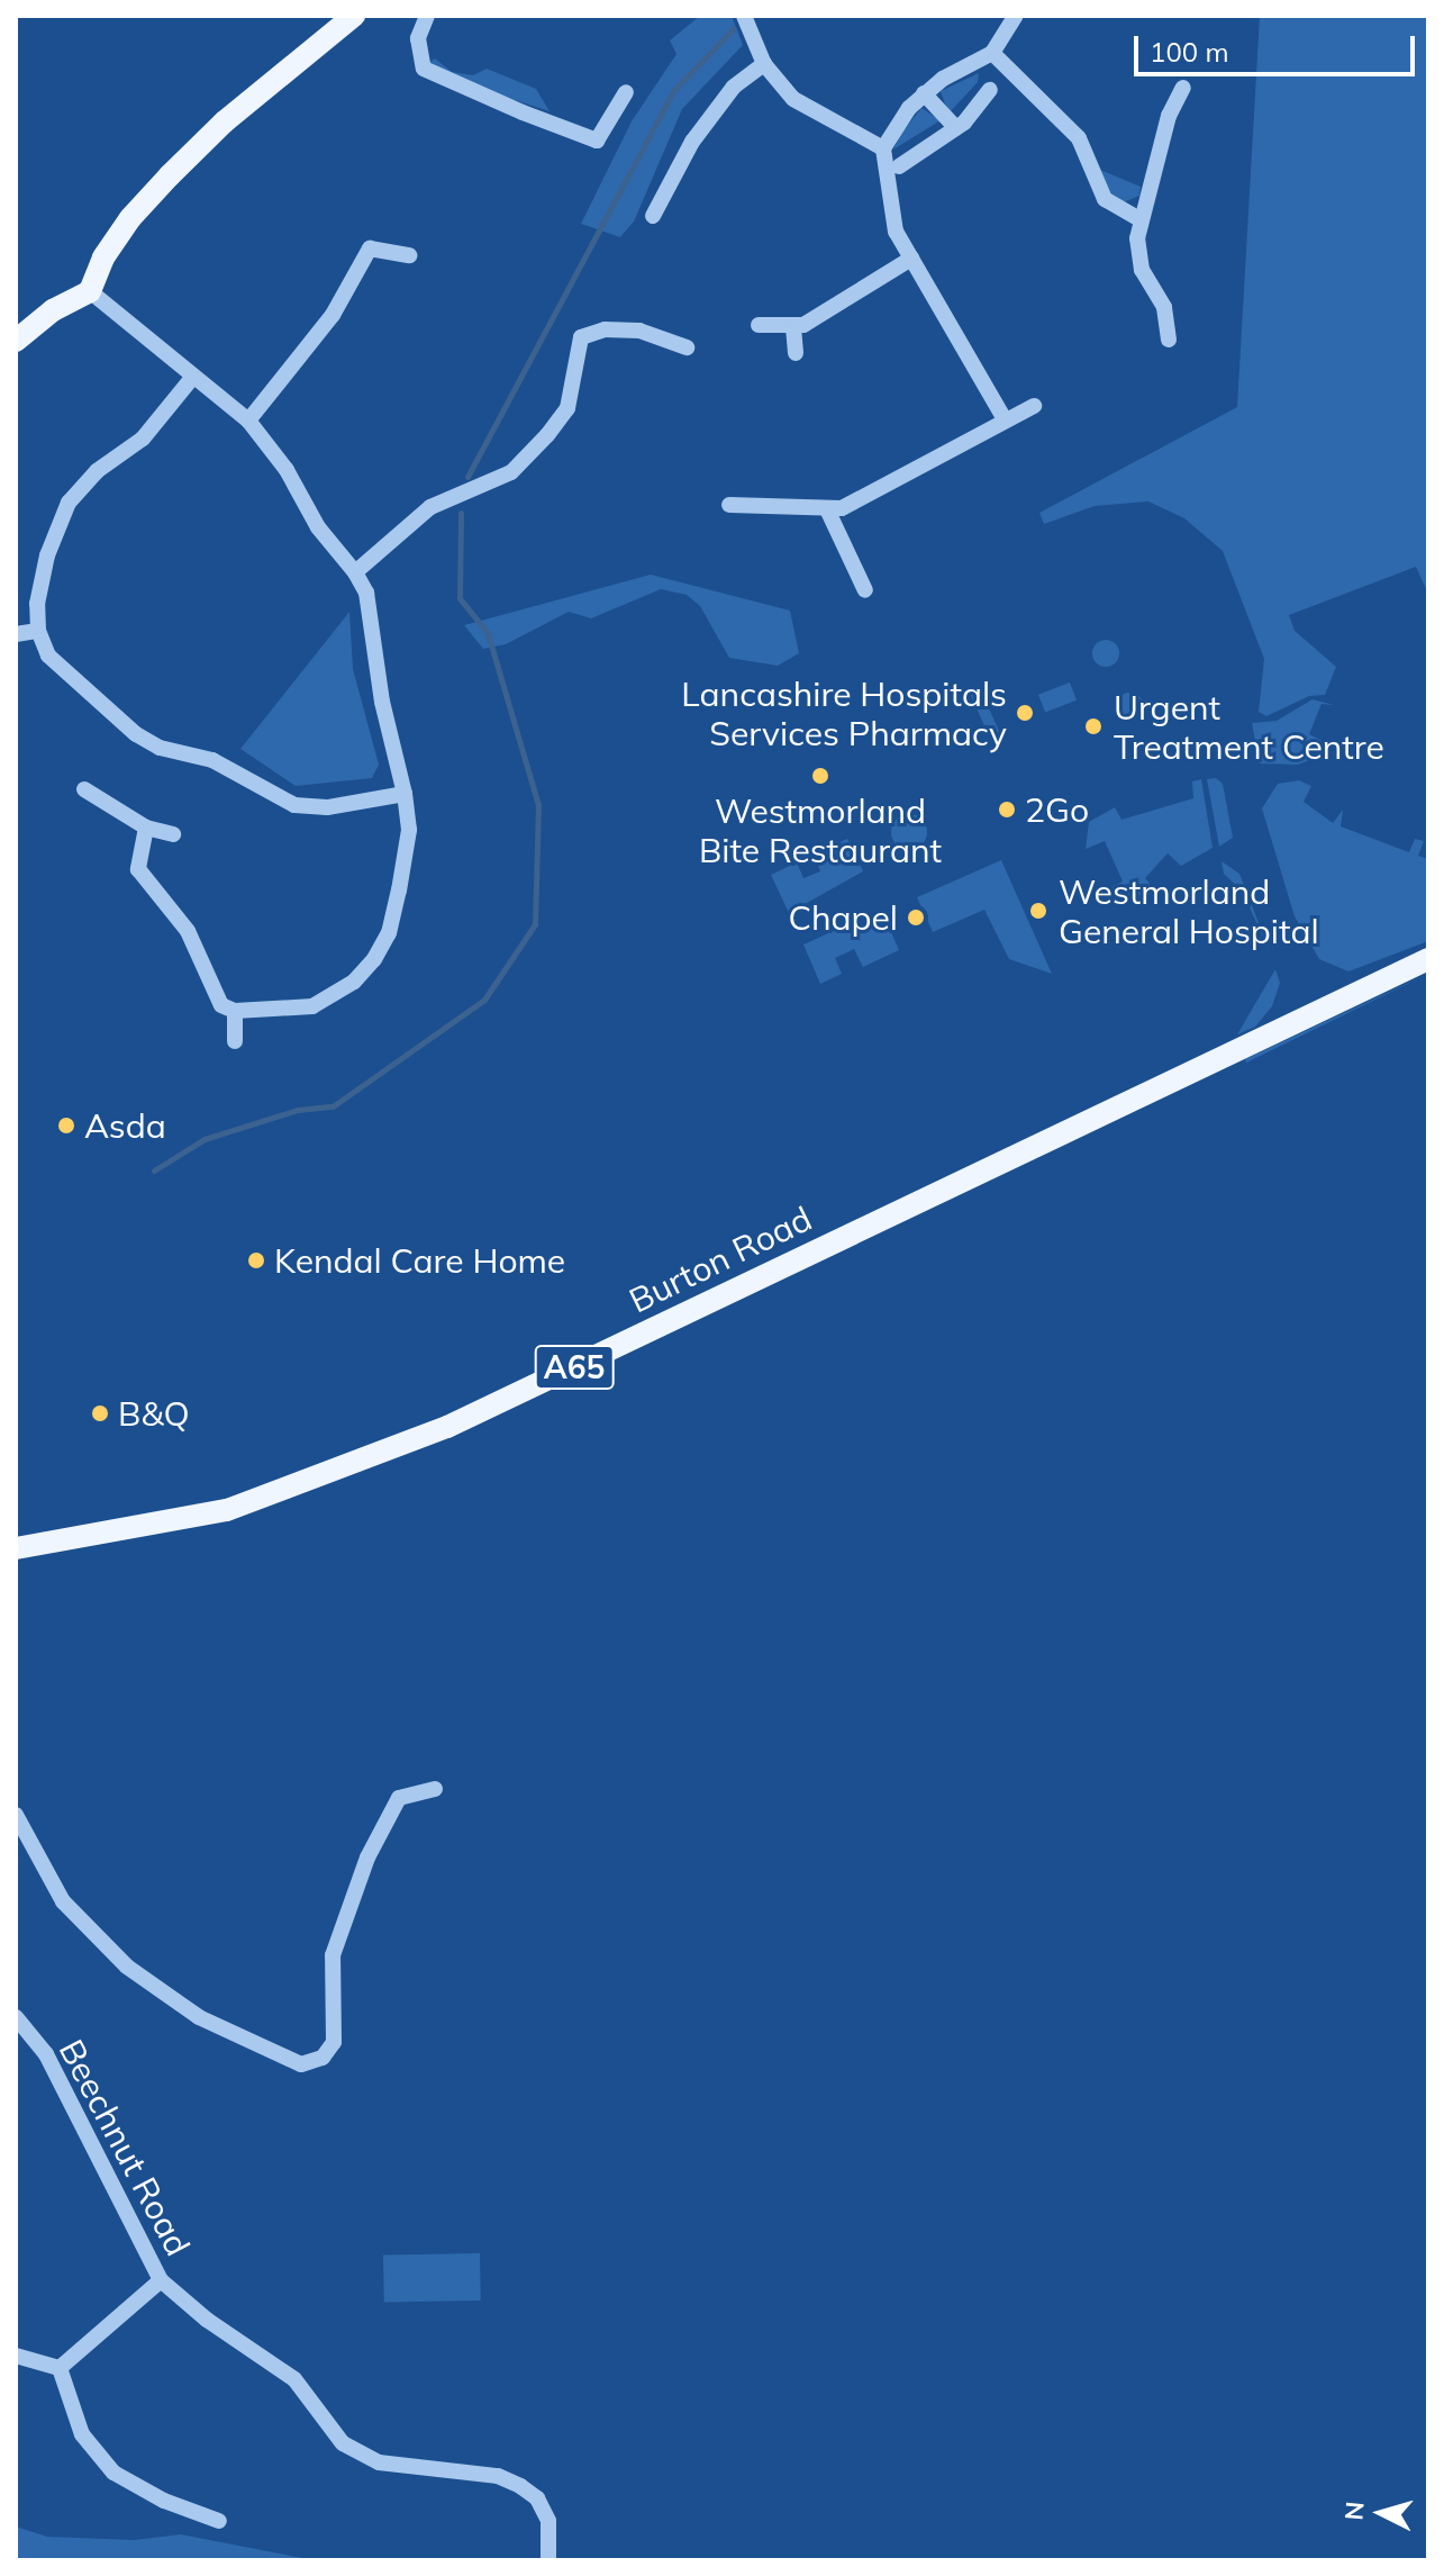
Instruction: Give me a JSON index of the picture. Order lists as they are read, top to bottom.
{
  "streets": {
    "main road": ["Burton Road", "A65"],
    "street": ["Beechnut Road"]
  },
  "places": [
    "Lancashire Hospitals Services Pharmacy",
    "Urgent Treatment Centre",
    "Westmorland Bite Restaurant",
    "2Go",
    "Westmorland General Hospital",
    "Chapel",
    "Asda",
    "Kendal Care Home",
    "B&Q"
  ],
  "scale_bar": "100 m",
  "north": "left"
}
